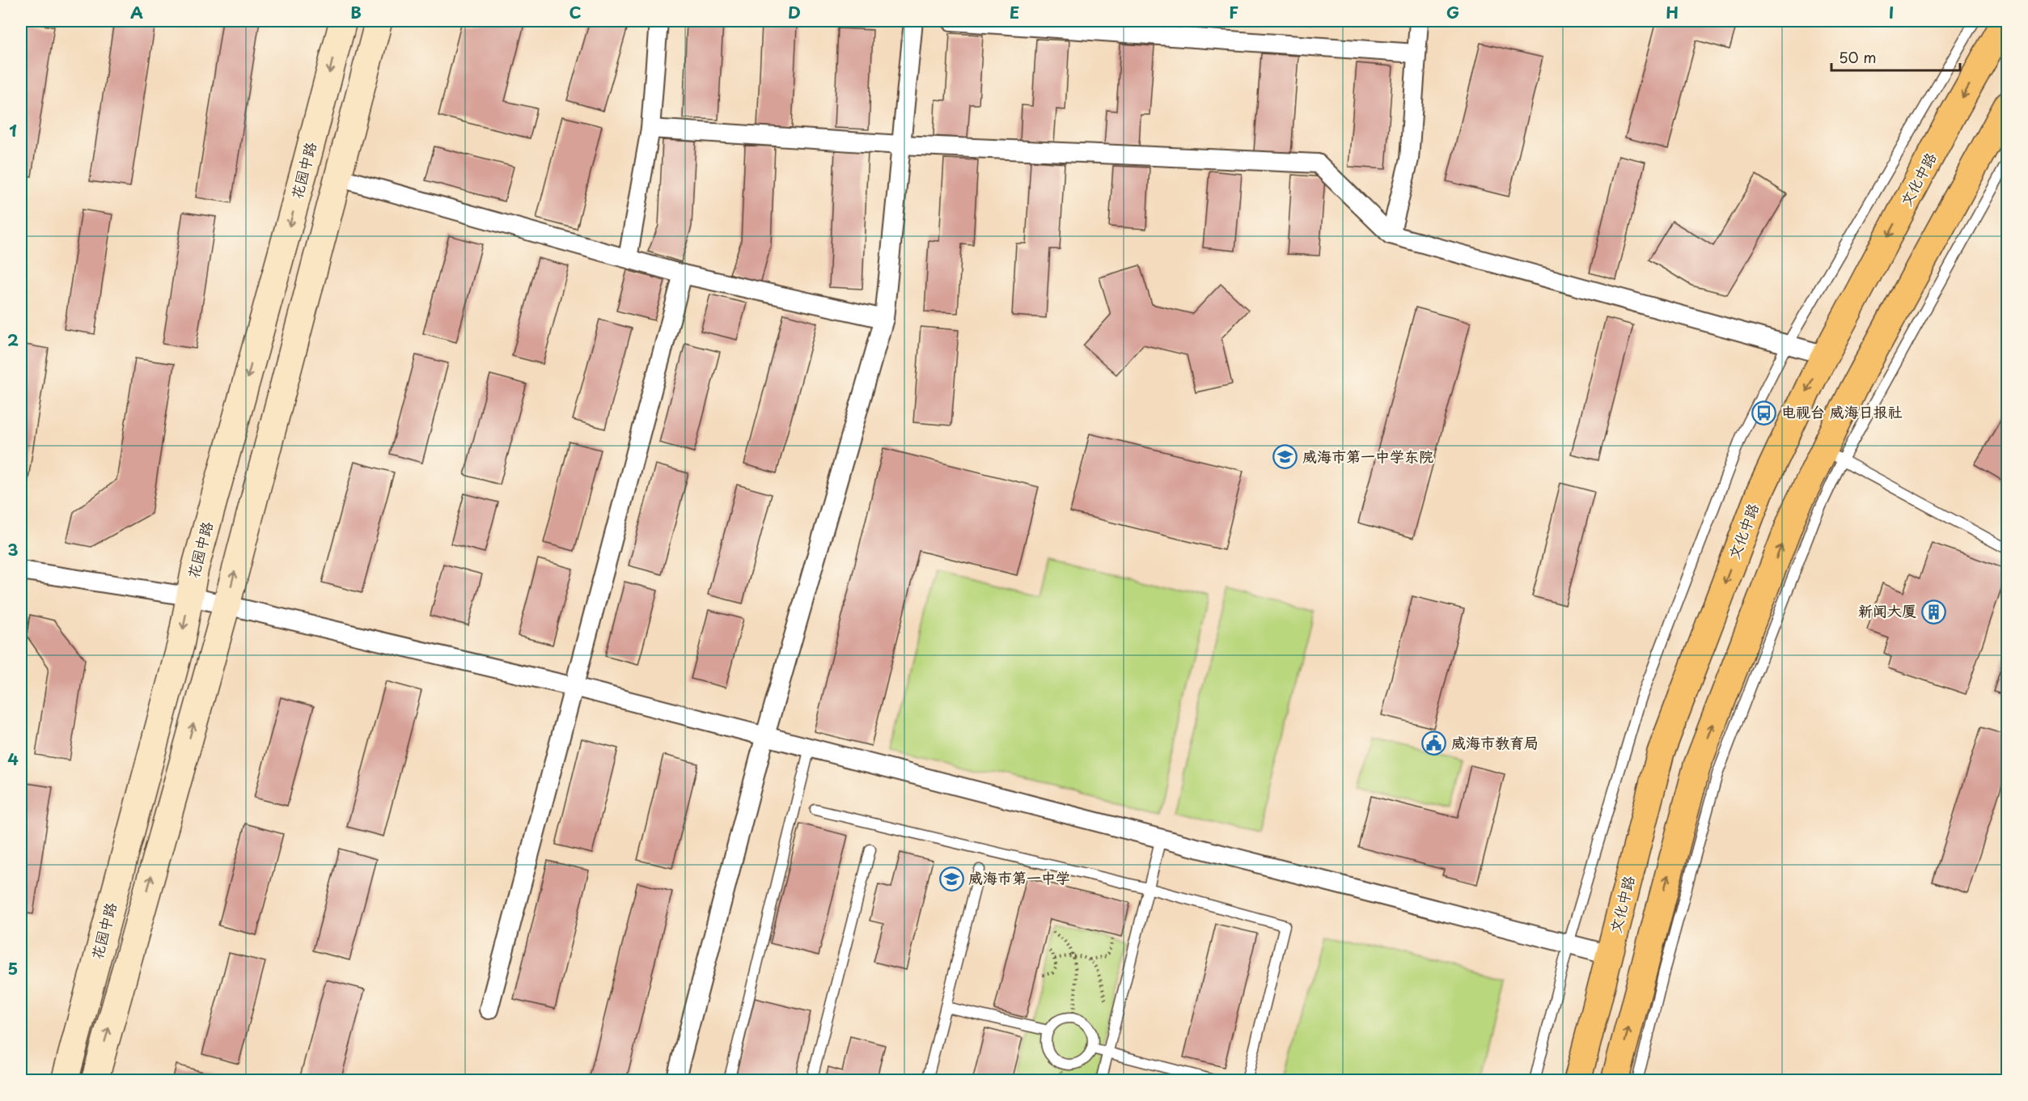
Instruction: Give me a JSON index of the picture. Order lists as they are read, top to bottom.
{
  "streets": {
    "main road": ["花园中路", "文化中路"]
  },
  "places": {
    "bus stop": ["电视台 威海日报社"],
    "school or university": ["威海市第一中学东院", "威海市第一中学"],
    "building": ["新闻大厦"],
    "public building": ["威海市教育局"]
  },
  "scale_bar": "50 m",
  "grid": {
    "columns": [
      "A",
      "B",
      "C",
      "D",
      "E",
      "F",
      "G",
      "H",
      "I"
    ],
    "rows": [
      "1",
      "2",
      "3",
      "4",
      "5"
    ]
  }
}
